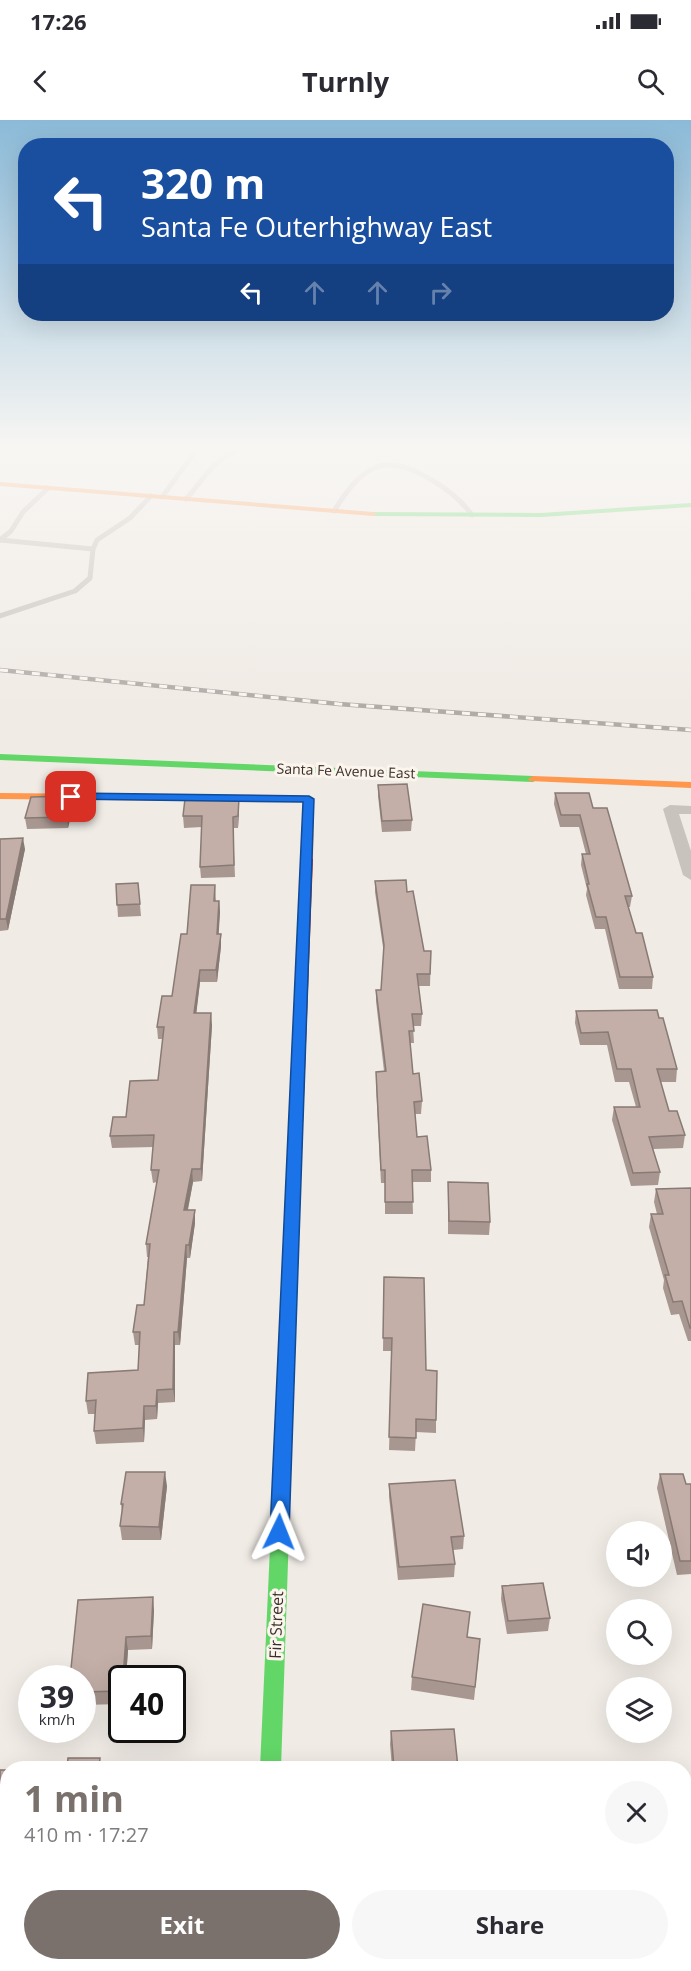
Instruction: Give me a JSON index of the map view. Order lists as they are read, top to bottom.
{
  "streets": {
    "street": ["Santa Fe Avenue East", "Fir Street"]
  },
  "page": {
    "status": "17:26",
    "header": "Turnly",
    "turn": ["320 m", "Santa Fe Outerhighway East"],
    "speed": "39 km/h",
    "limit": "40",
    "heading": ["1 min", "410 m · 17:27"],
    "buttons": ["Exit", "Share"]
  }
}
